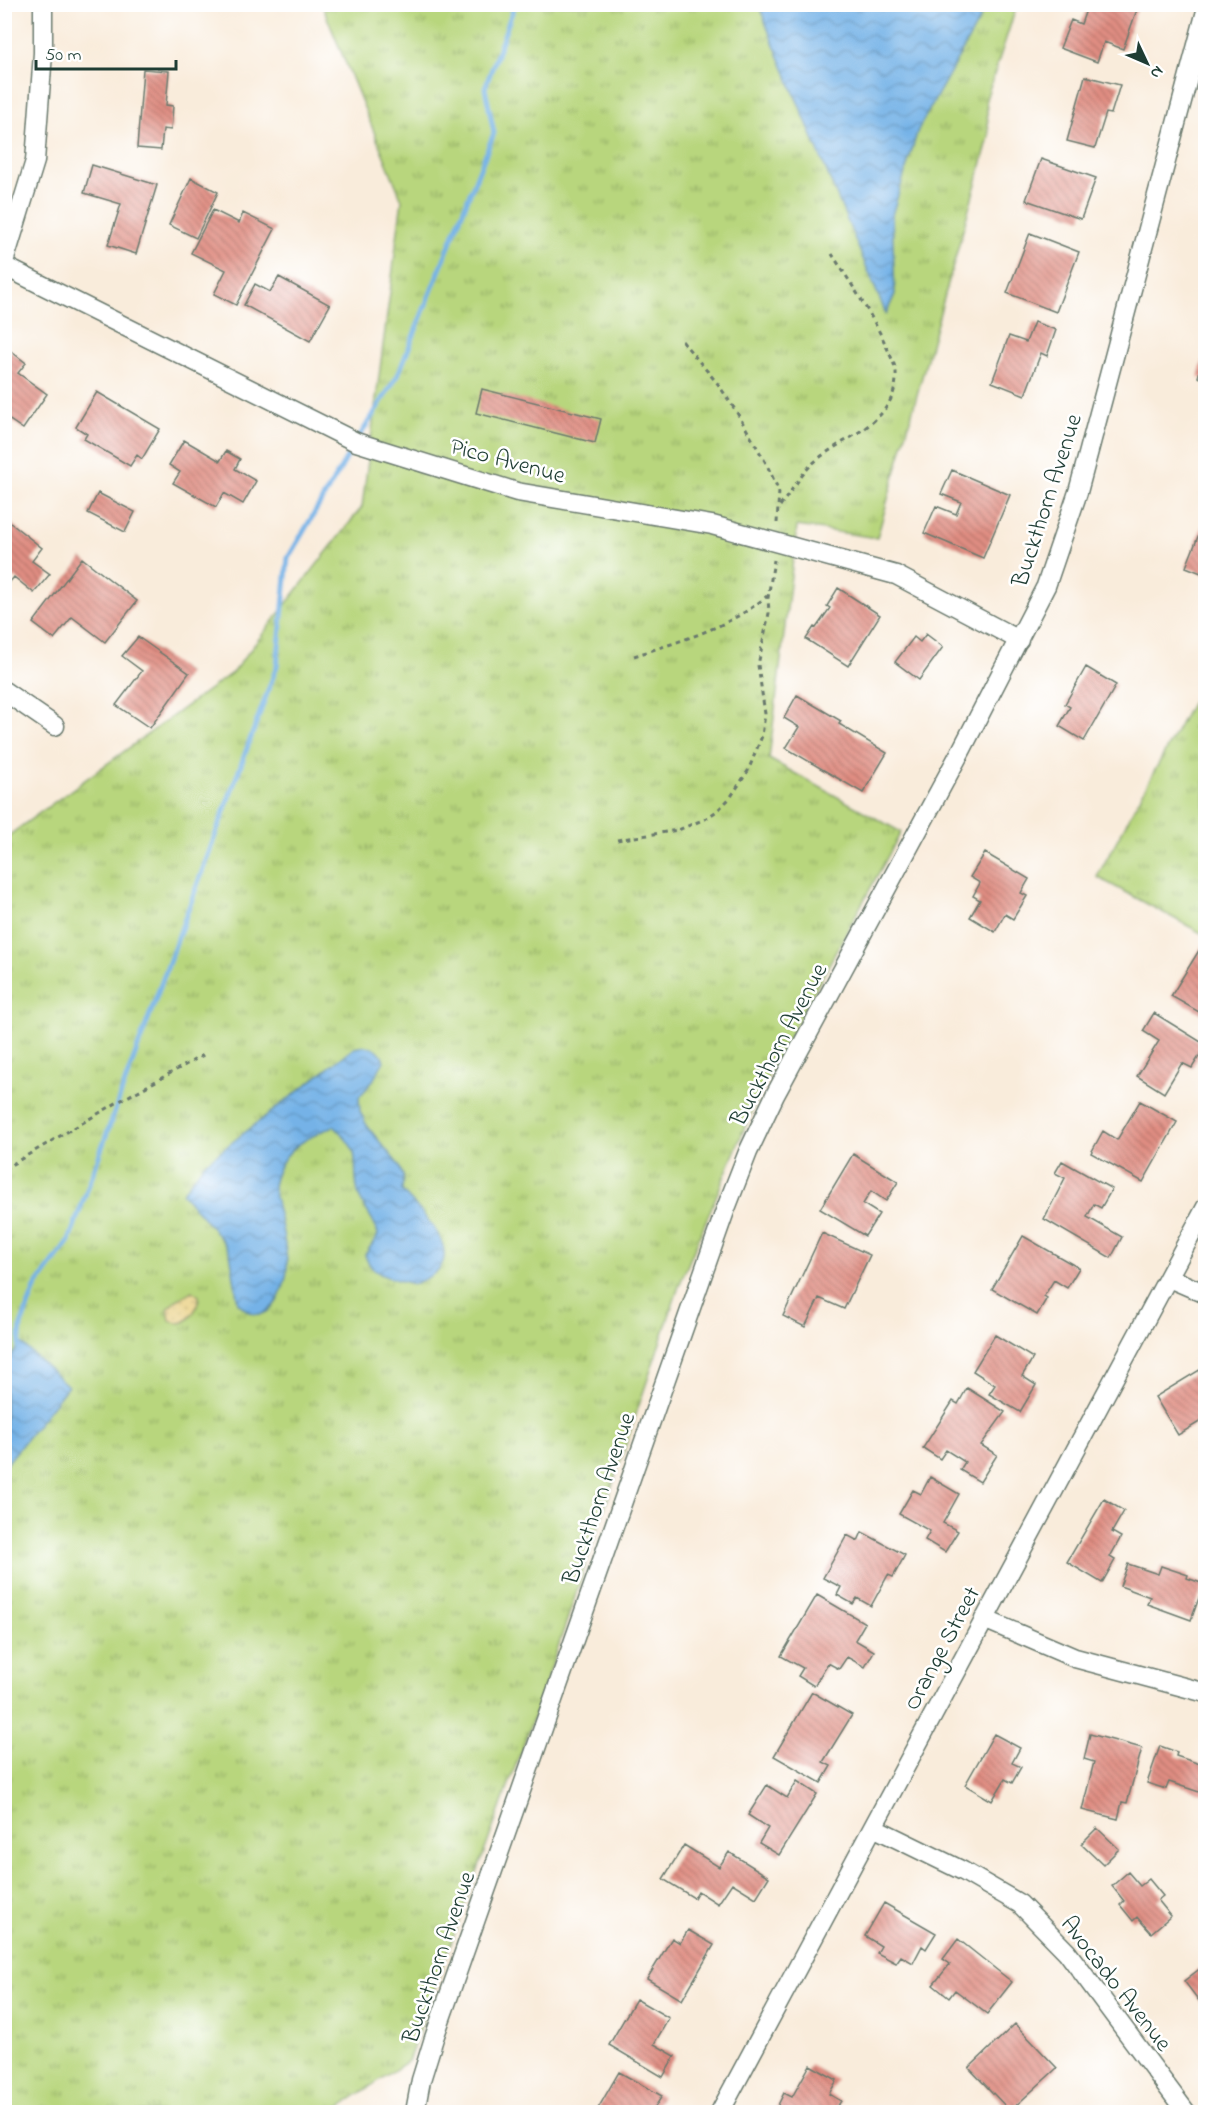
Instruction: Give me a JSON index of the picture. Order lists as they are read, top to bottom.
{
  "streets": {
    "street": [
      "Pico Avenue",
      "Buckthorn Avenue",
      "Orange Street",
      "Avocado Avenue"
    ]
  },
  "crossings": [
    ["Pico Avenue", "Buckthorn Avenue"],
    ["Orange Street", "Avocado Avenue"]
  ],
  "scale_bar": "50 m",
  "north": "bottom right"
}
